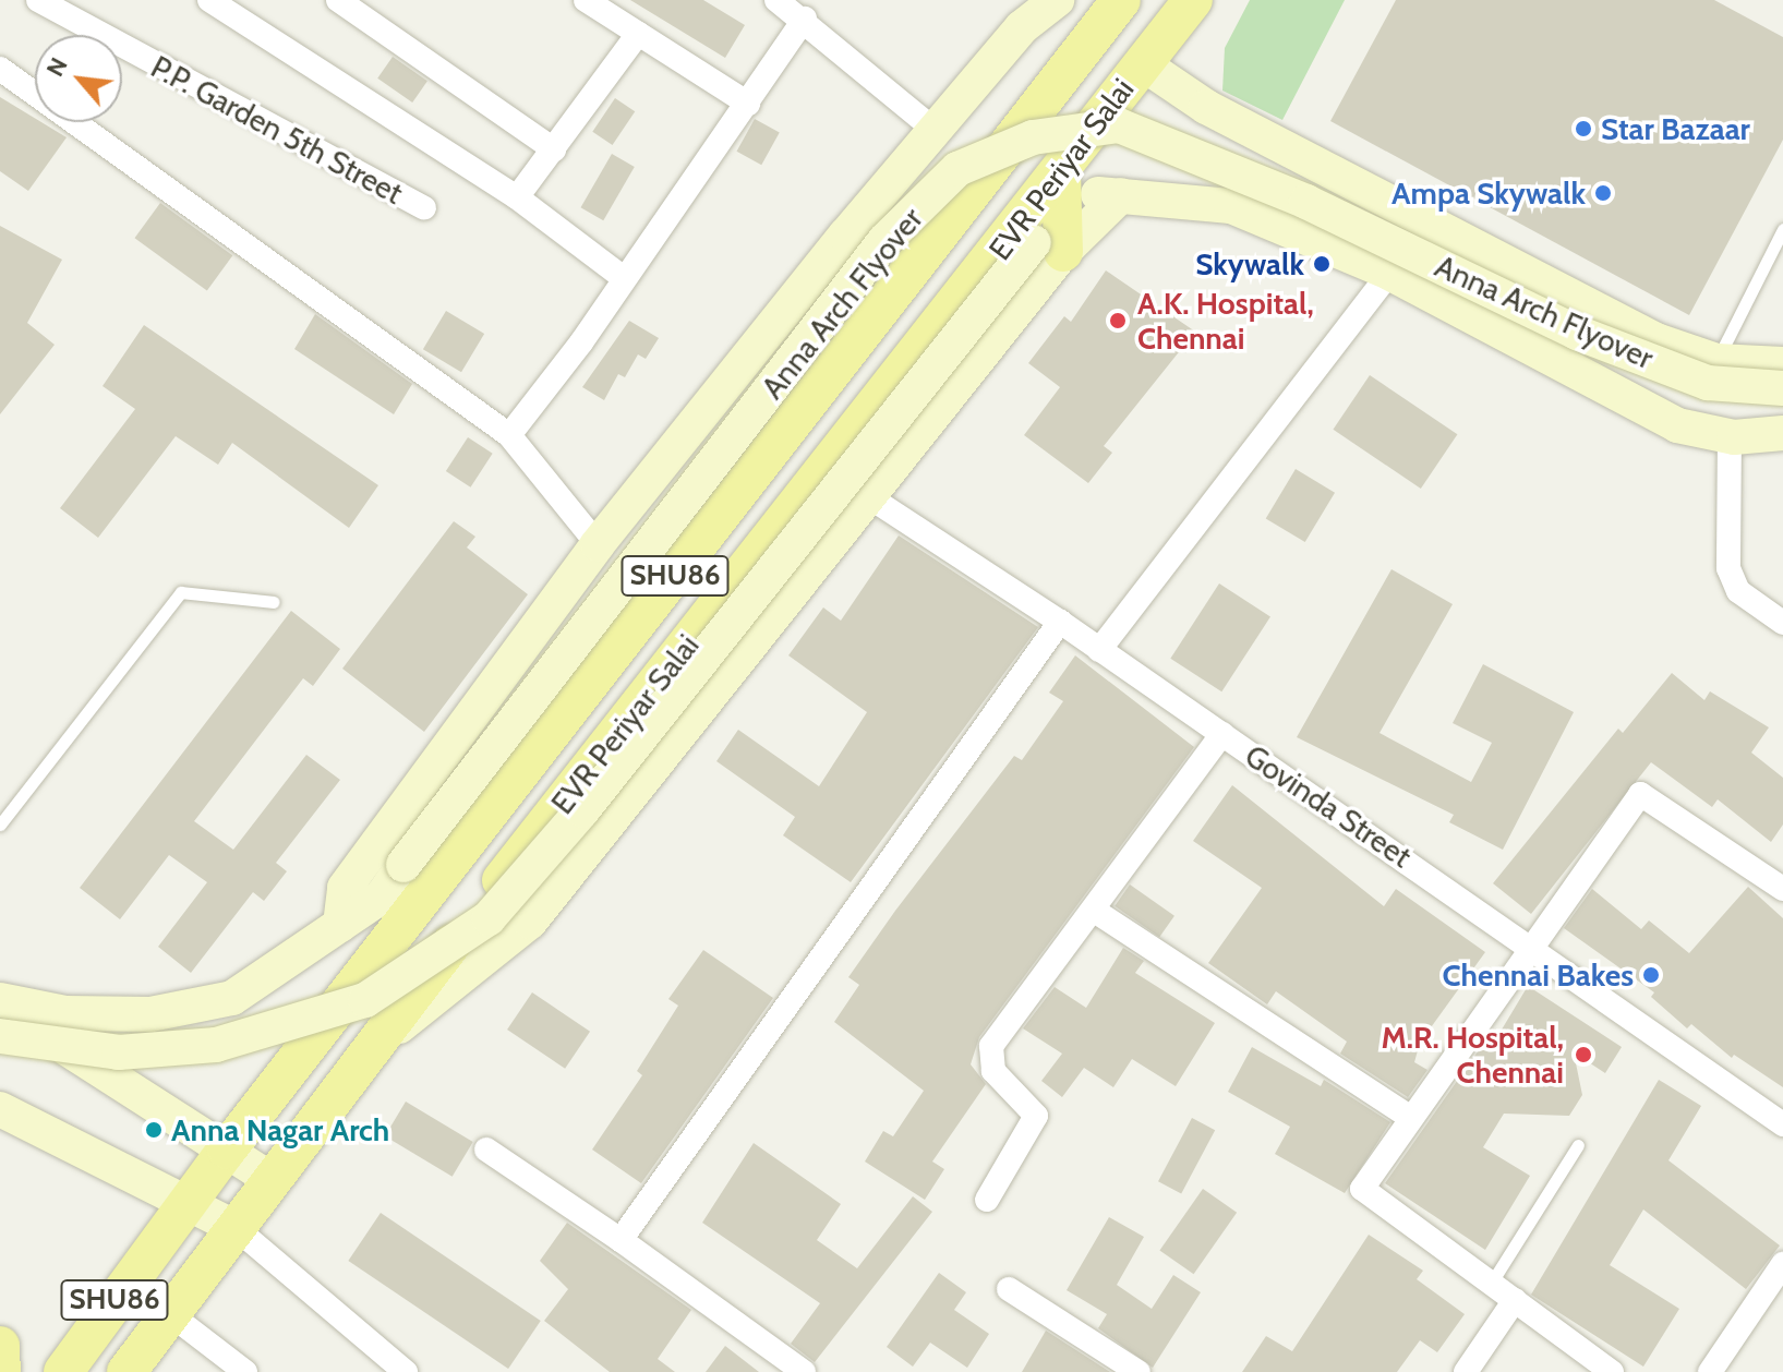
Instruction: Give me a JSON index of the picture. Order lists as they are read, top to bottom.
{
  "streets": {
    "main road": ["EVR Periyar Salai", "Anna Arch Flyover", "SHU86"],
    "street": ["P.P. Garden 5th Street", "Govinda Street"]
  },
  "places": [
    "Star Bazaar",
    "Ampa Skywalk",
    "Skywalk",
    "A.K. Hospital, Chennai",
    "Chennai Bakes",
    "M.R. Hospital, Chennai",
    "Anna Nagar Arch"
  ],
  "north": "top left"
}
